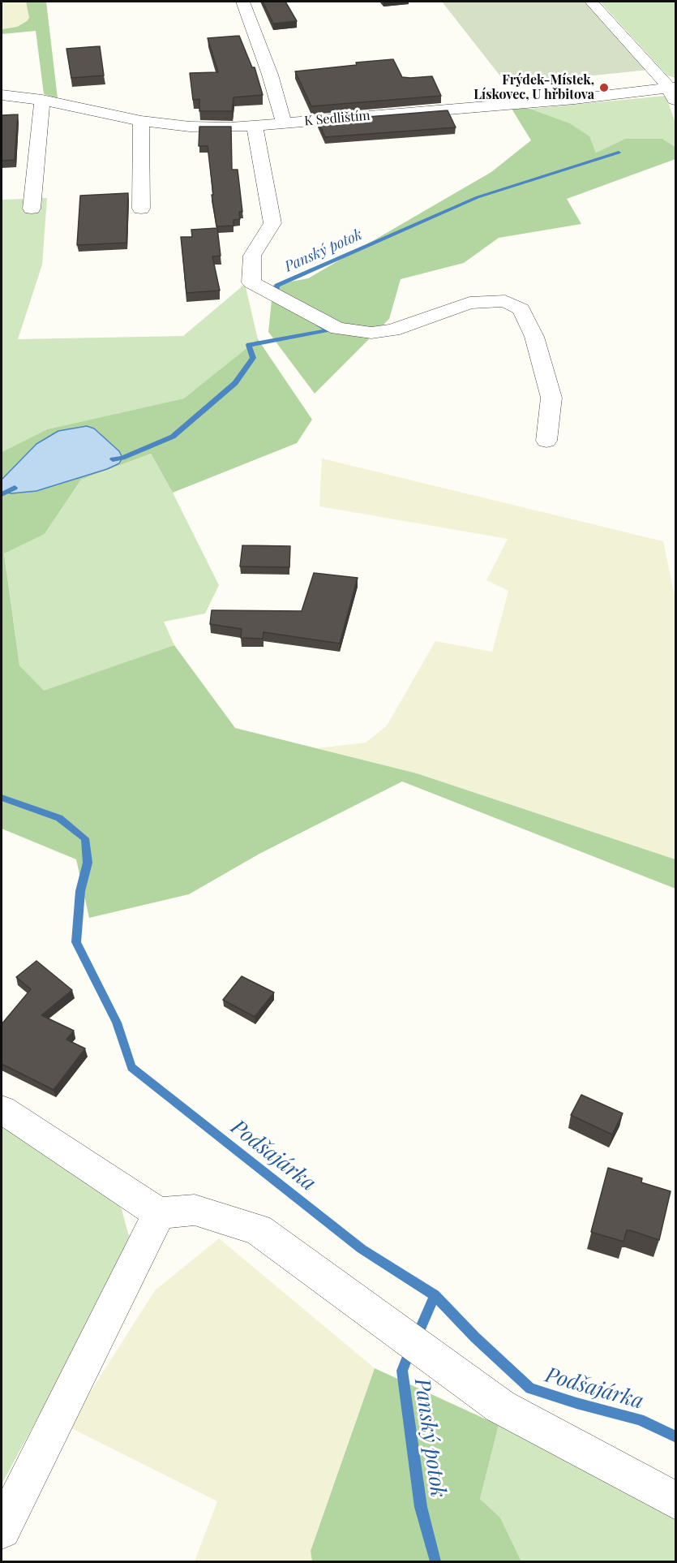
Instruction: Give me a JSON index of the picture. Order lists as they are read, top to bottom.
{
  "streets": {
    "street": ["K Sedlištím"]
  },
  "water": ["Panský potok", "Podšajárka"],
  "places": ["Frýdek-Místek, Lískovec, U hřbitova"]
}
